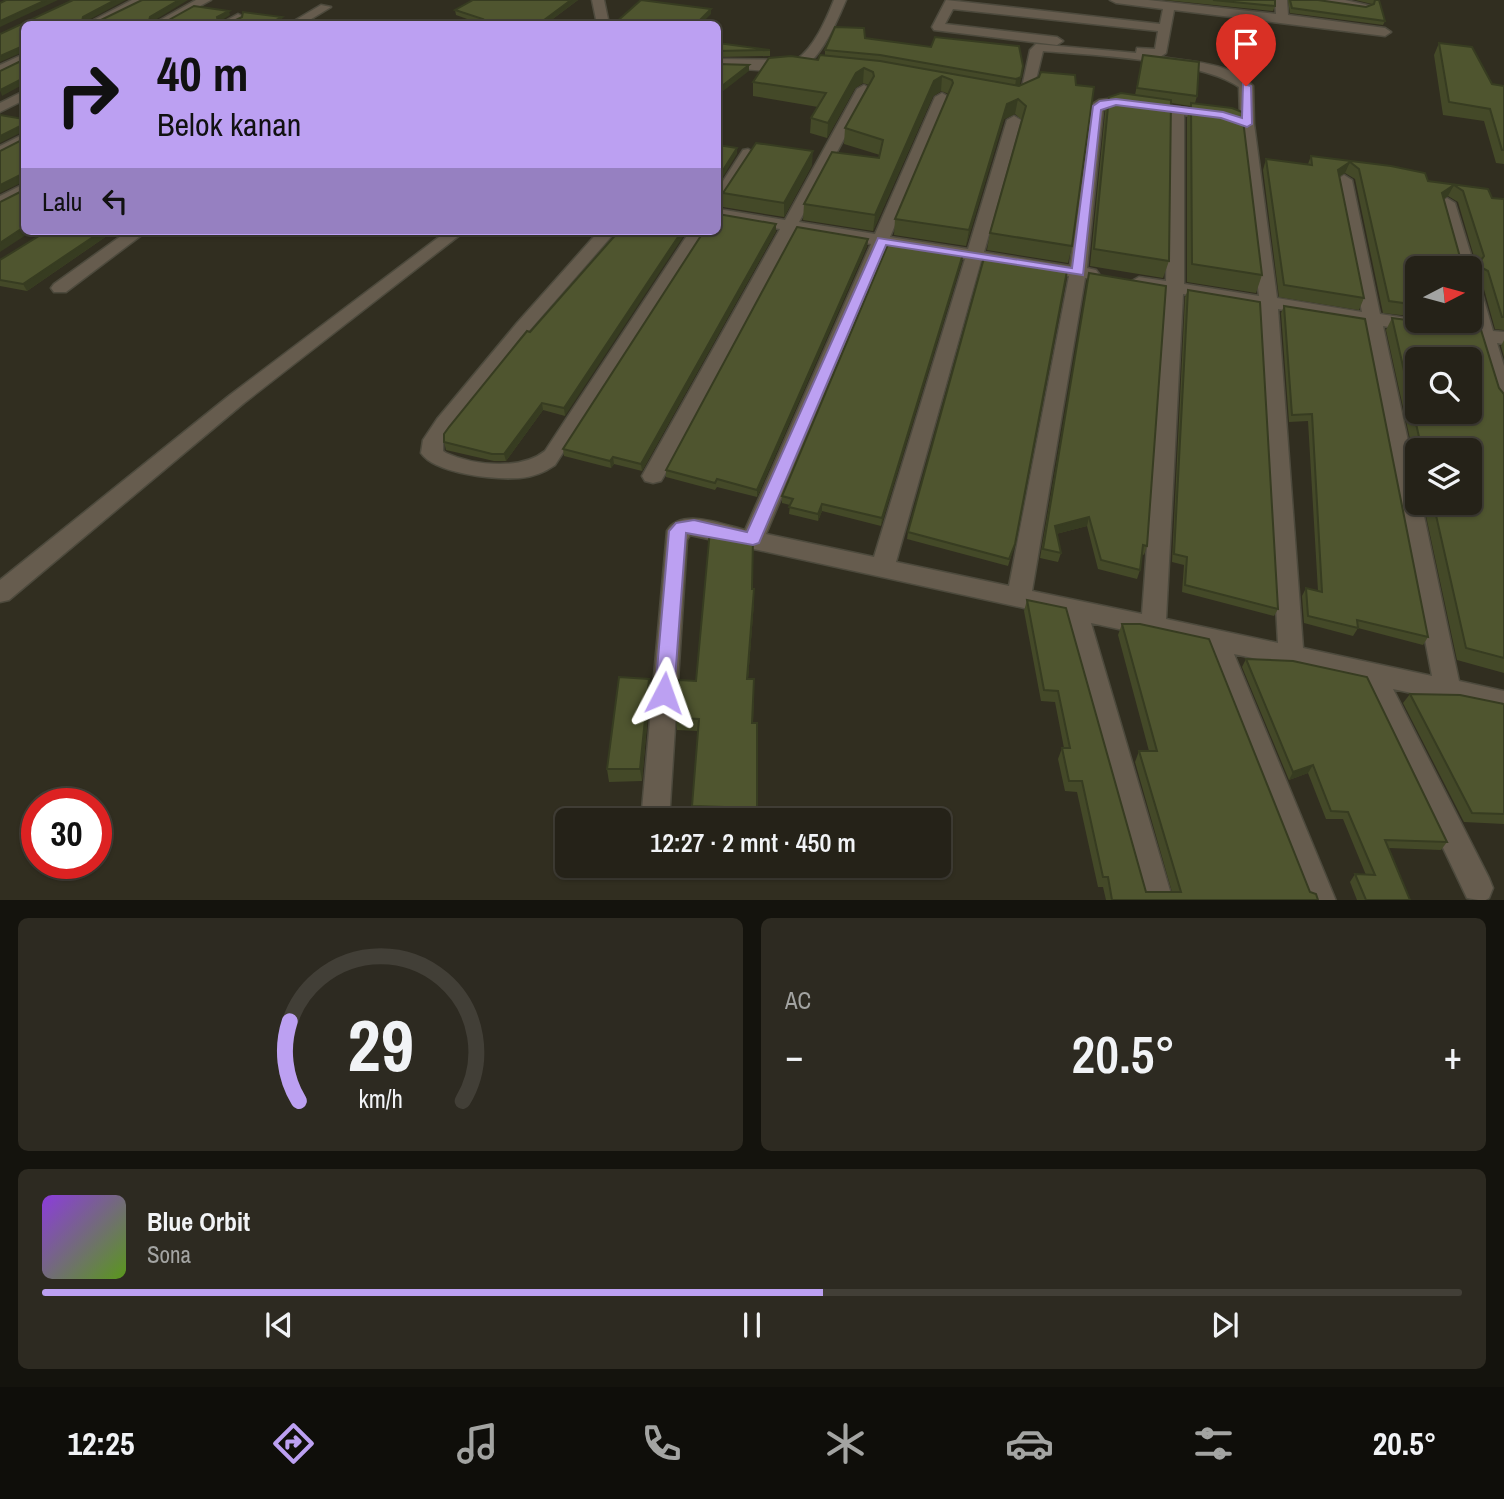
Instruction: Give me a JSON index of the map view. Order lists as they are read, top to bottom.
{
  "north": "right",
  "page": {
    "turn": ["40 m", "Belok kanan"],
    "then": "Lalu",
    "limit": "30",
    "trip": "12:27 · 2 mnt · 450 m",
    "tile": "AC",
    "heat": ["−", "20.5°", "+"],
    "song": ["Blue Orbit", "Sona"],
    "tabs": ["12:25", "20.5°"],
    "gauge": ["29", "km/h"]
  }
}
